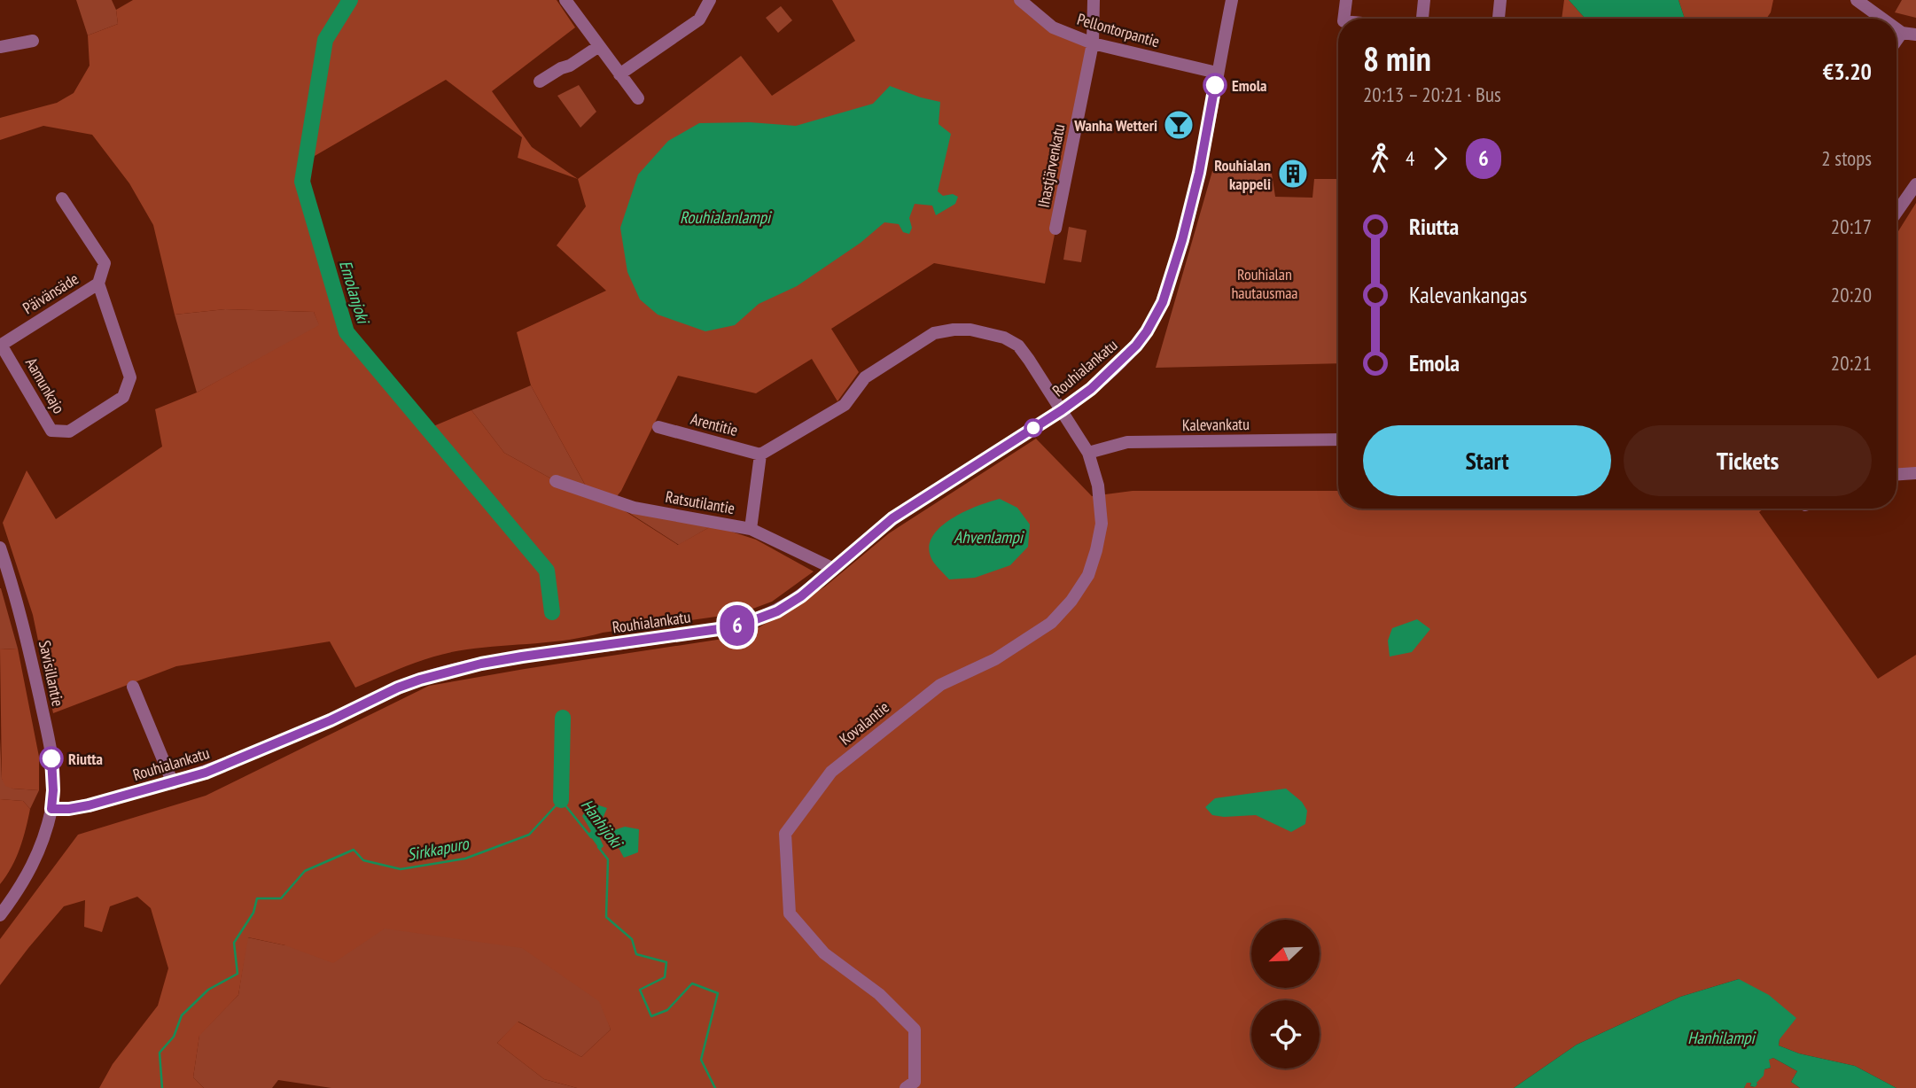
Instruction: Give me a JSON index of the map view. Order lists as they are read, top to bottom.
{
  "streets": {
    "street": [
      "Pellontorpantie",
      "Ihastjärvenkatu",
      "Päivänsäde",
      "Rouhialankatu",
      "Aamunkajo",
      "Arentitie",
      "Kalevankatu",
      "Ratsutilantie",
      "Savisillantie",
      "Kovalantie"
    ]
  },
  "crossings": [
    ["Pellontorpantie", "Ihastjärvenkatu"],
    ["Pellontorpantie", "Rouhialankatu"],
    ["Päivänsäde", "Aamunkajo"],
    ["Rouhialankatu", "Ratsutilantie"],
    ["Rouhialankatu", "Savisillantie"],
    ["Rouhialankatu", "Kovalantie"],
    ["Arentitie", "Kovalantie"],
    ["Kalevankatu", "Kovalantie"]
  ],
  "water": [
    "Rouhialanlampi",
    "Emolanjoki",
    "Ahvenlampi",
    "Hanhijoki",
    "Sirkkapuro",
    "Hanhilampi"
  ],
  "parks": ["Rouhialan hautausmaa"],
  "places": {
    "other": ["Emola", "Riutta"],
    "bar": ["Wanha Wetteri"],
    "building": ["Rouhialan kappeli"]
  },
  "lines": ["bus line 6"],
  "north": "bottom left",
  "page": {
    "on_map": "6",
    "heading": ["8 min", "20:13 – 20:21 · Bus", "€3.20"],
    "legs": ["4", "6", "2 stops"],
    "list": [
      {
        "name": "Riutta",
        "value": "20:17"
      },
      {
        "name": "Kalevankangas",
        "value": "20:20"
      },
      {
        "name": "Emola",
        "value": "20:21"
      }
    ],
    "buttons": ["Start", "Tickets"]
  }
}
